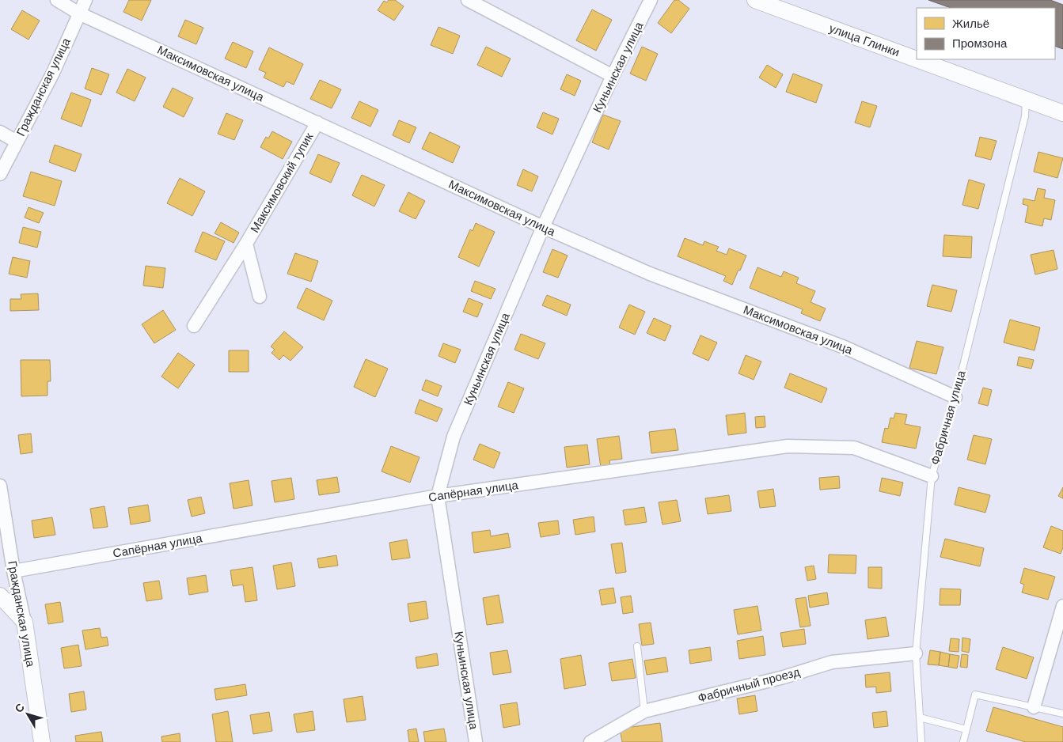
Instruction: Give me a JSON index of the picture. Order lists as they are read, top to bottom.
{
  "streets": {
    "street": [
      "улица Глинки",
      "Куньинская улица",
      "Максимовская улица",
      "Гражданская улица",
      "Максимовский тупик",
      "Сапёрная улица",
      "Фабричный проезд"
    ],
    "lane": ["Фабричная улица"]
  },
  "crossings": [
    ["улица Глинки", "Фабричная улица"],
    ["Куньинская улица", "Максимовская улица"],
    ["Куньинская улица", "Сапёрная улица"],
    ["Максимовская улица", "Гражданская улица"],
    ["Максимовская улица", "Максимовский тупик"],
    ["Максимовская улица", "Фабричная улица"],
    ["Гражданская улица", "Сапёрная улица"],
    ["Фабричная улица", "Сапёрная улица"],
    ["Фабричная улица", "Фабричный проезд"]
  ],
  "legend": ["Жильё", "Промзона"],
  "north": "top left"
}
